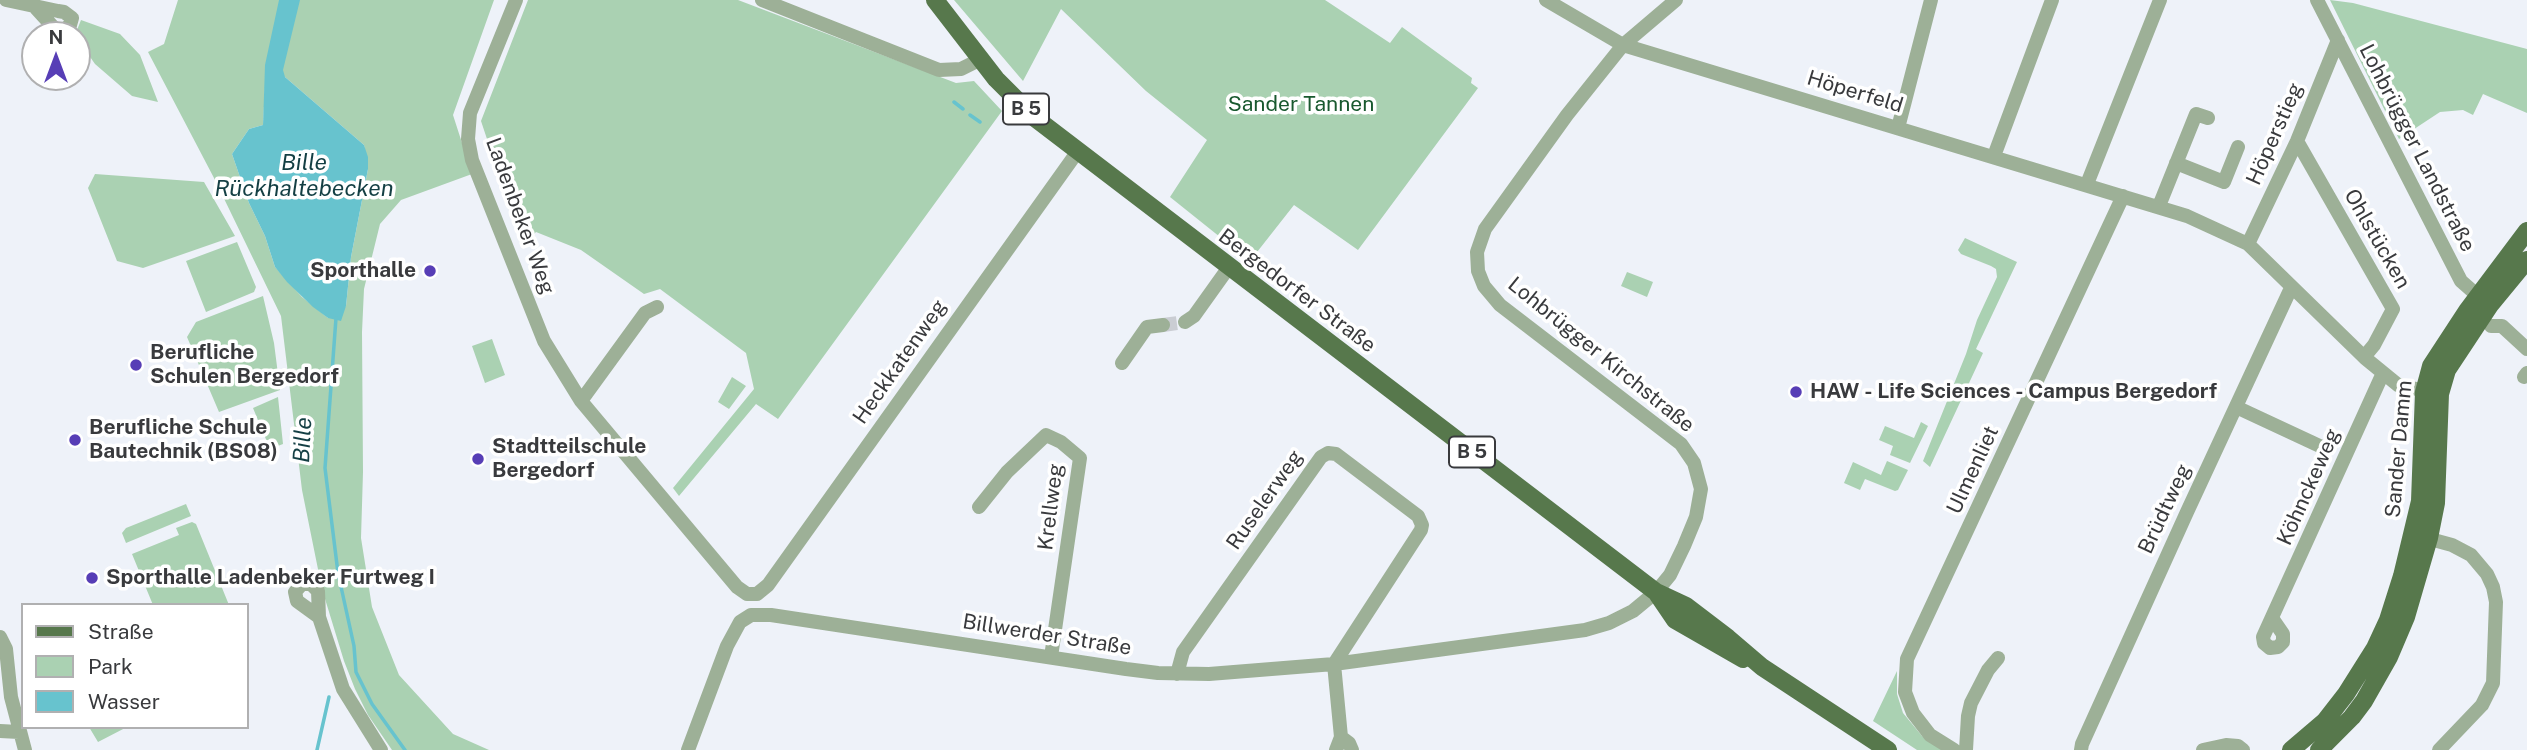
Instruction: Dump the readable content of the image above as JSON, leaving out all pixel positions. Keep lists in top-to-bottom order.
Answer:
{
  "streets": {
    "main road": ["B 5", "Bergedorfer Straße", "Sander Damm"],
    "street": [
      "Höperfeld",
      "Höperstieg",
      "Lohbrügger Landstraße",
      "Ladenbeker Weg",
      "Ohlstücken",
      "Lohbrügger Kirchstraße",
      "Heckkatenweg",
      "Ulmenliet",
      "Köhnckeweg",
      "Ruselerweg",
      "Krellweg",
      "Brüdtweg",
      "Billwerder Straße"
    ]
  },
  "crossings": [
    ["Höperfeld", "Höperstieg"],
    ["Höperfeld", "Ohlstücken"],
    ["Höperfeld", "Lohbrügger Kirchstraße"],
    ["Höperfeld", "Sander Damm"],
    ["Höperfeld", "Ulmenliet"],
    ["Höperfeld", "Köhnckeweg"],
    ["Höperfeld", "Brüdtweg"],
    ["Höperstieg", "Lohbrügger Landstraße"],
    ["Höperstieg", "Ohlstücken"],
    ["Lohbrügger Landstraße", "Sander Damm"],
    ["Ladenbeker Weg", "Heckkatenweg"],
    ["Bergedorfer Straße", "Lohbrügger Kirchstraße"],
    ["Bergedorfer Straße", "Heckkatenweg"],
    ["Bergedorfer Straße", "Billwerder Straße"],
    ["Lohbrügger Kirchstraße", "Billwerder Straße"],
    ["Ruselerweg", "Billwerder Straße"],
    ["Krellweg", "Billwerder Straße"]
  ],
  "water": ["Bille Rückhaltebecken", "Bille"],
  "parks": ["Sander Tannen"],
  "places": [
    "Sporthalle",
    "Berufliche Schulen Bergedorf",
    "HAW - Life Sciences - Campus Bergedorf",
    "Berufliche Schule Bautechnik (BS08)",
    "Stadtteilschule Bergedorf",
    "Sporthalle Ladenbeker Furtweg I"
  ],
  "legend": ["Straße", "Park", "Wasser"],
  "north": "top"
}
